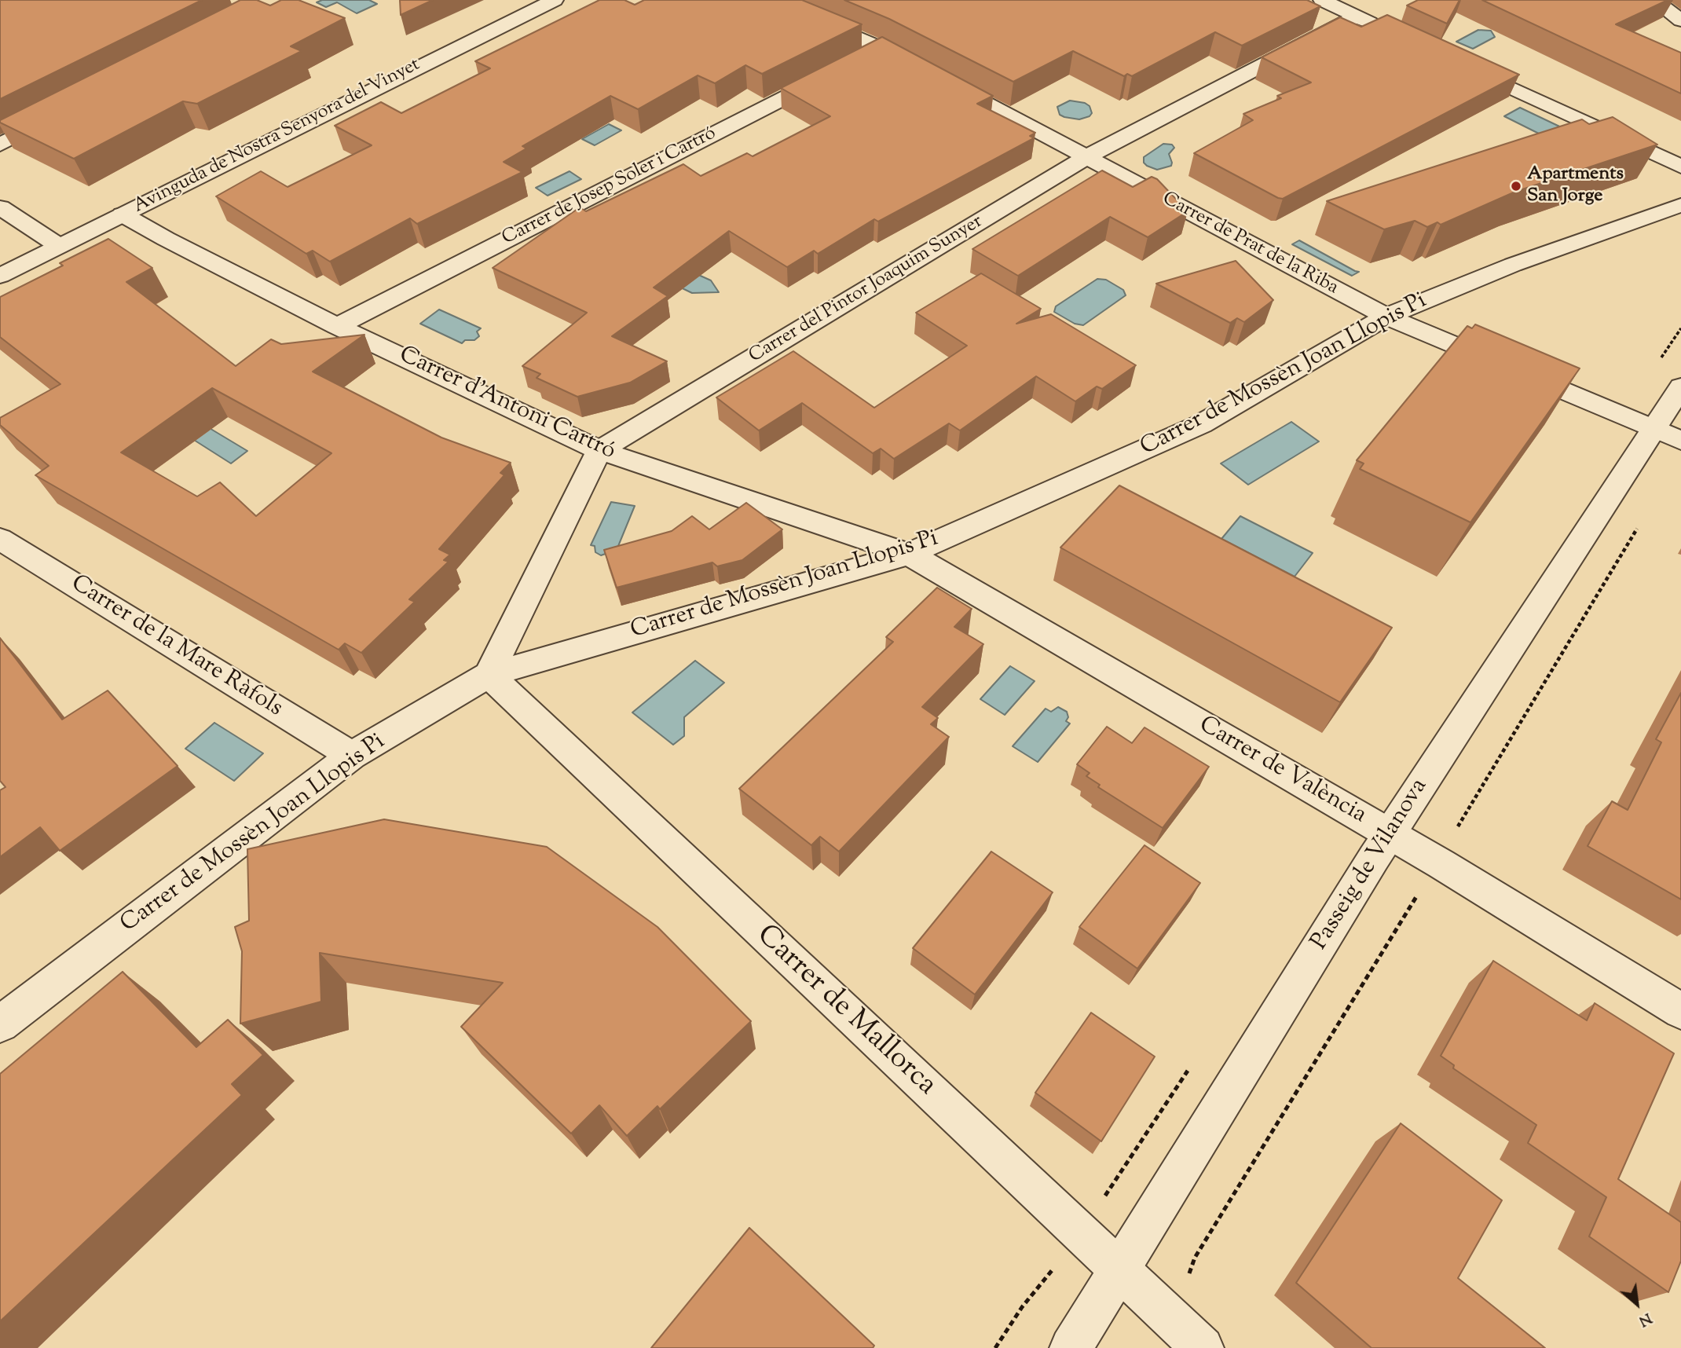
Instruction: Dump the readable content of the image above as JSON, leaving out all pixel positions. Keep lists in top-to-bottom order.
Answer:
{
  "streets": {
    "street": [
      "Avinguda de Nostra Senyora del Vinyet",
      "Carrer de Josep Soler i Cartró",
      "Carrer de Prat de la Riba",
      "Carrer del Pintor Joaquim Sunyer",
      "Carrer de Mossèn Joan Llopis Pi",
      "Carrer d'Antoni Cartró",
      "Carrer de la Mare Ràfols",
      "Carrer de València",
      "Passeig de Vilanova",
      "Carrer de Mallorca"
    ]
  },
  "crossings": [
    ["Avinguda de Nostra Senyora del Vinyet", "Carrer d'Antoni Cartró"],
    ["Carrer de Josep Soler i Cartró", "Carrer d'Antoni Cartró"],
    ["Carrer de Prat de la Riba", "Carrer del Pintor Joaquim Sunyer"],
    ["Carrer de Prat de la Riba", "Carrer de Mossèn Joan Llopis Pi"],
    ["Carrer de Prat de la Riba", "Passeig de Vilanova"],
    ["Carrer del Pintor Joaquim Sunyer", "Carrer d'Antoni Cartró"],
    ["Carrer de Mossèn Joan Llopis Pi", "Carrer d'Antoni Cartró"],
    ["Carrer de Mossèn Joan Llopis Pi", "Carrer de la Mare Ràfols"],
    ["Carrer de Mossèn Joan Llopis Pi", "Carrer de València"],
    ["Carrer de Mossèn Joan Llopis Pi", "Carrer de Mallorca"],
    ["Carrer d'Antoni Cartró", "Carrer de València"],
    ["Carrer de València", "Passeig de Vilanova"],
    ["Passeig de Vilanova", "Carrer de Mallorca"]
  ],
  "places": ["Apartments San Jorge"],
  "north": "bottom right"
}
